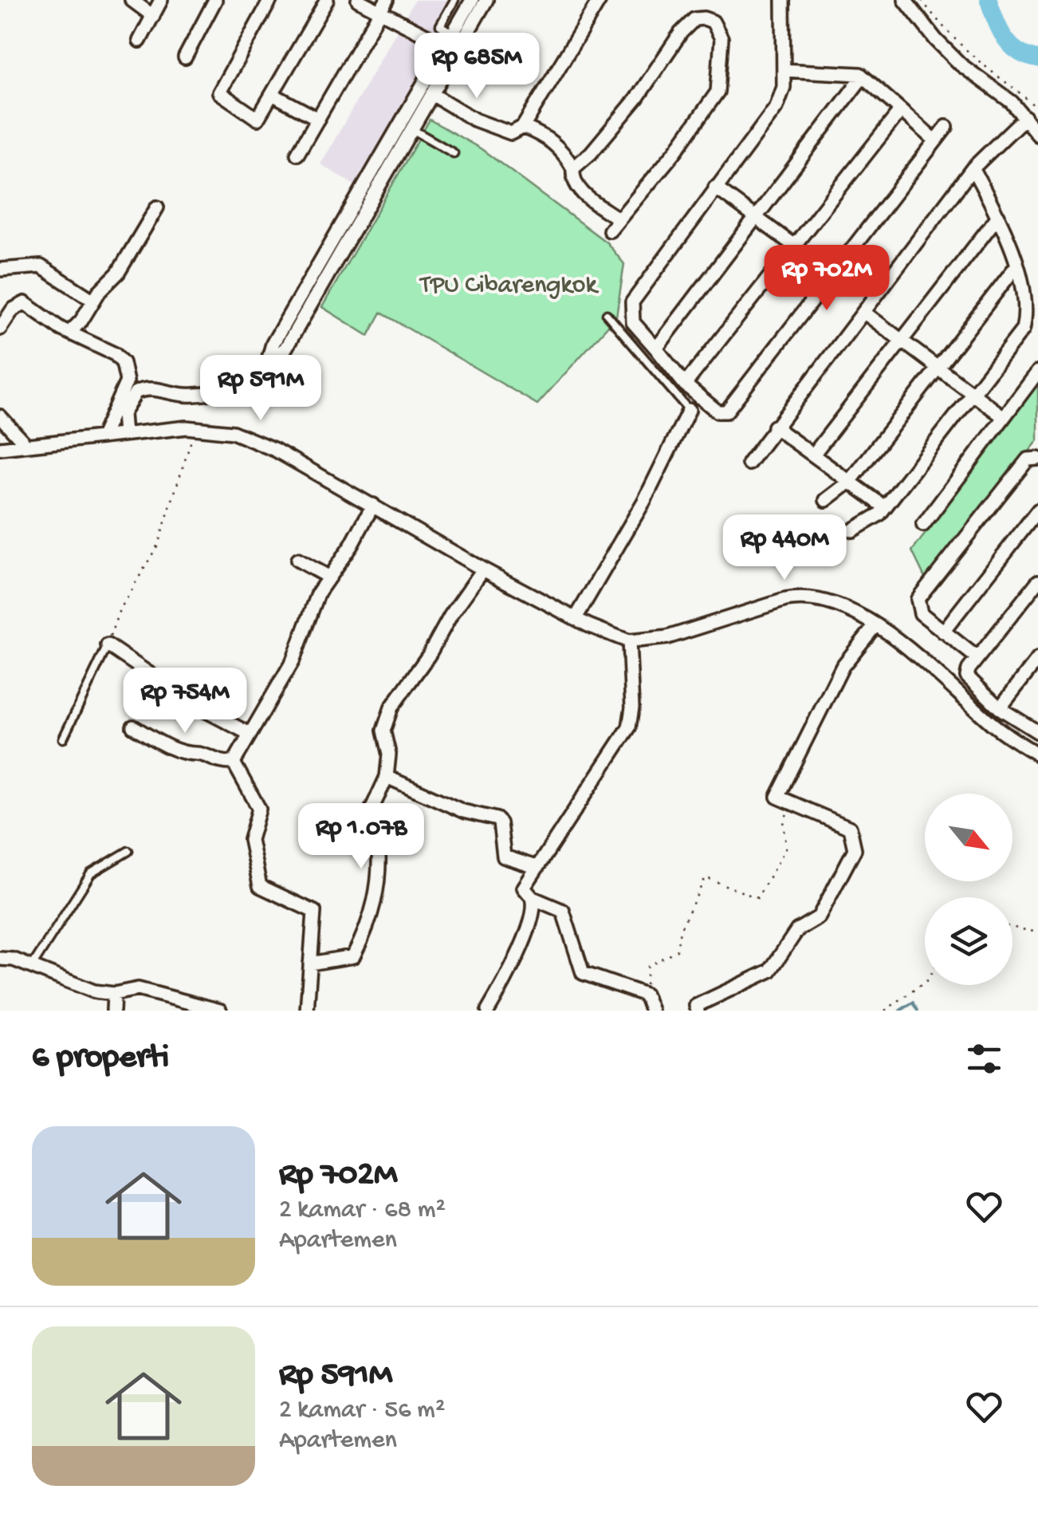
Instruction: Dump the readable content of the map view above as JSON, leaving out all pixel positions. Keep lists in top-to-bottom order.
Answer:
{
  "parks": ["TPU Cibarengkok"],
  "north": "bottom right",
  "page": {
    "price": [
      "Rp 685M",
      "Rp 702M",
      "Rp 591M",
      "Rp 440M",
      "Rp 754M",
      "Rp 1.07B"
    ],
    "heading": "6 properti",
    "list": [
      {
        "name": "Rp 702M",
        "note": "2 kamar · 68 m² · Apartemen"
      },
      {
        "name": "Rp 591M",
        "note": "2 kamar · 56 m² · Apartemen"
      }
    ]
  }
}
